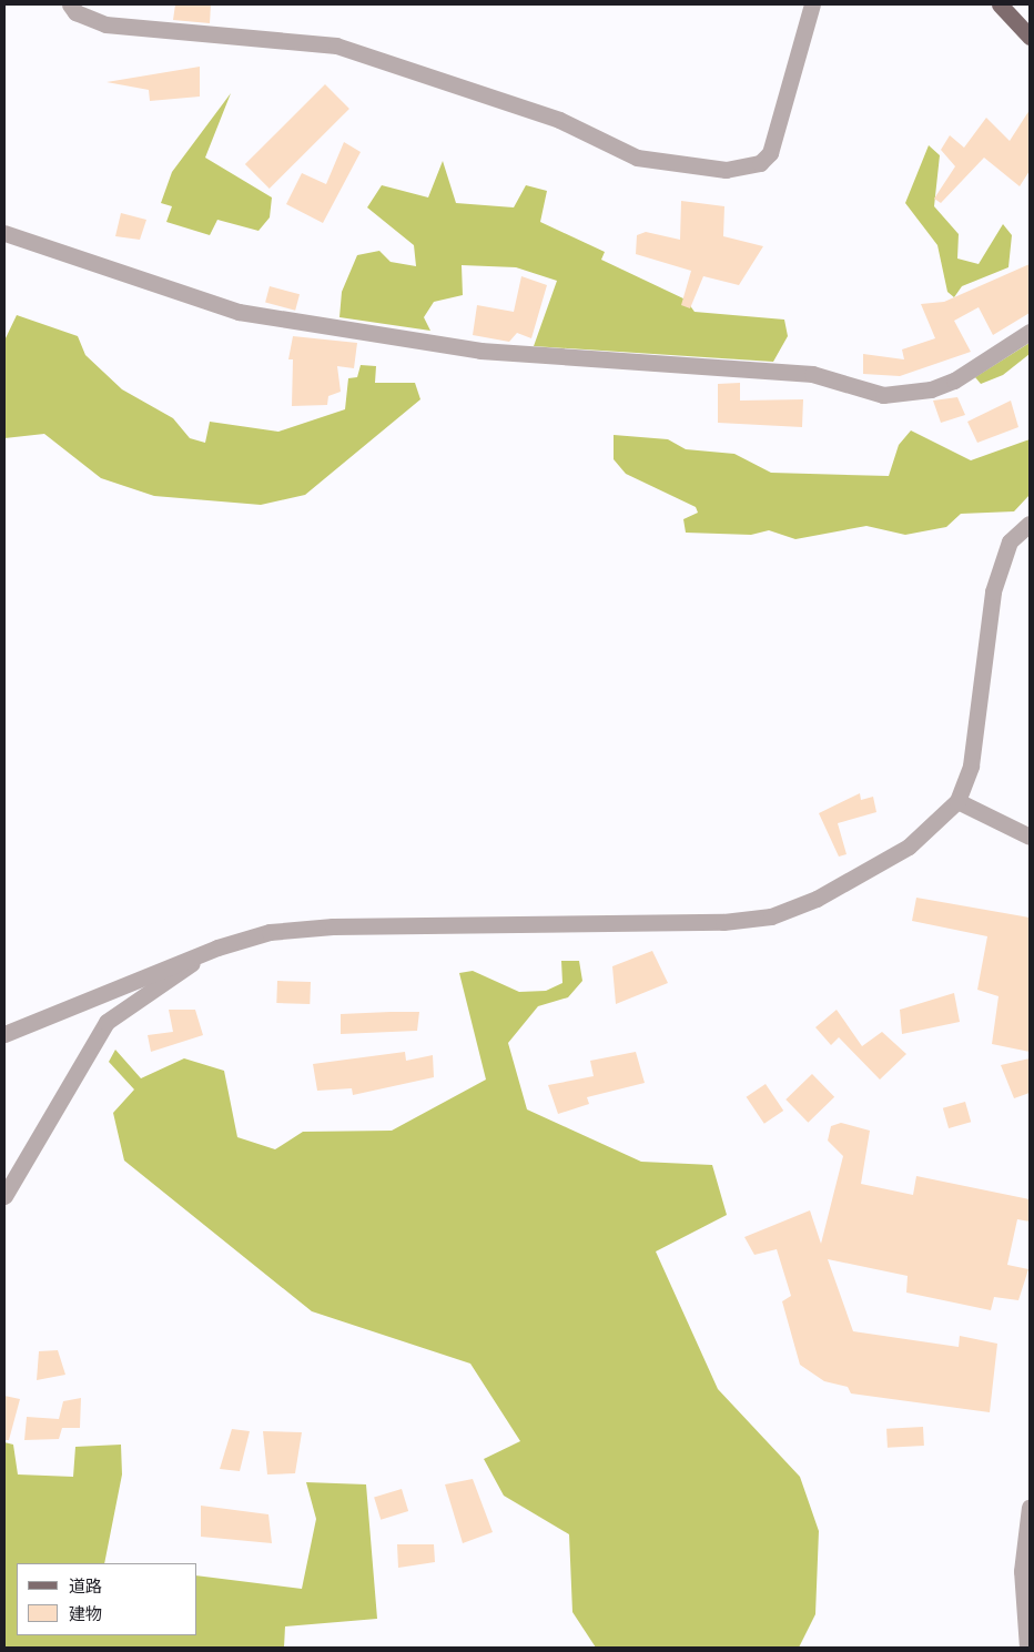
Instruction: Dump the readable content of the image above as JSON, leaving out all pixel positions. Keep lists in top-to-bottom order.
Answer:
{
  "legend": ["道路", "建物"]
}
